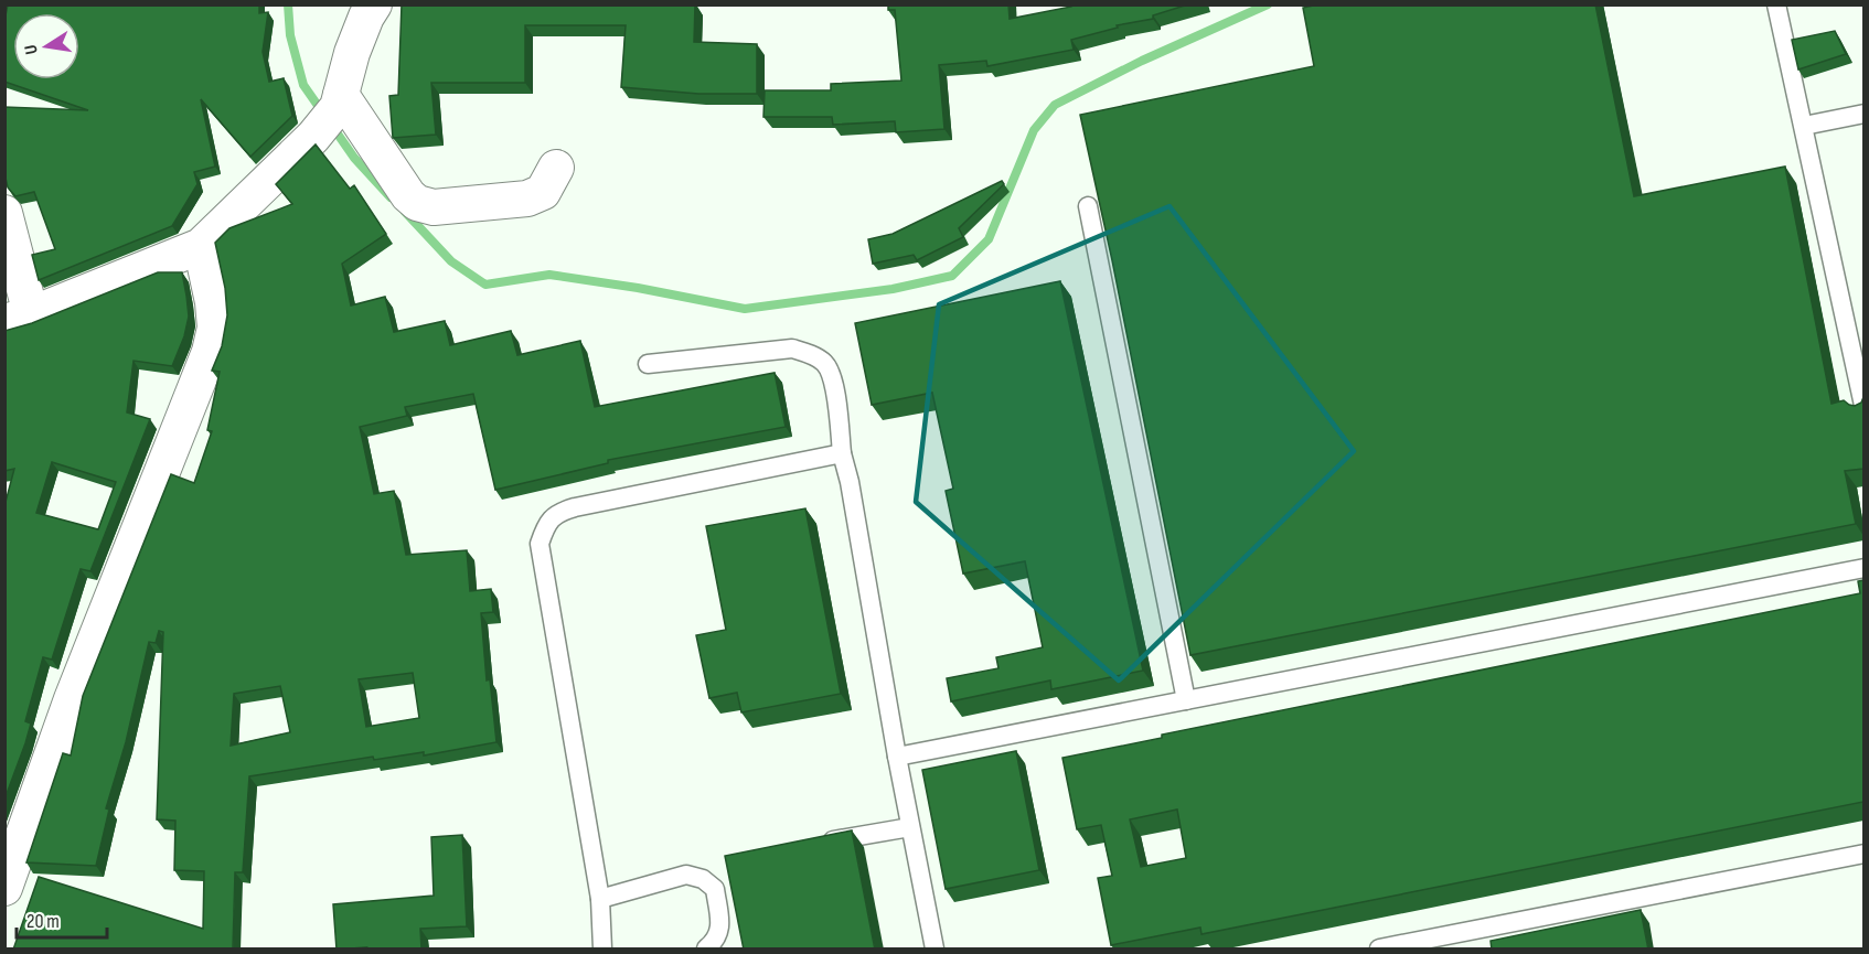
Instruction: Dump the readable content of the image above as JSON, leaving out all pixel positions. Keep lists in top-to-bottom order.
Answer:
{
  "scale_bar": "20 m",
  "north": "left"
}
